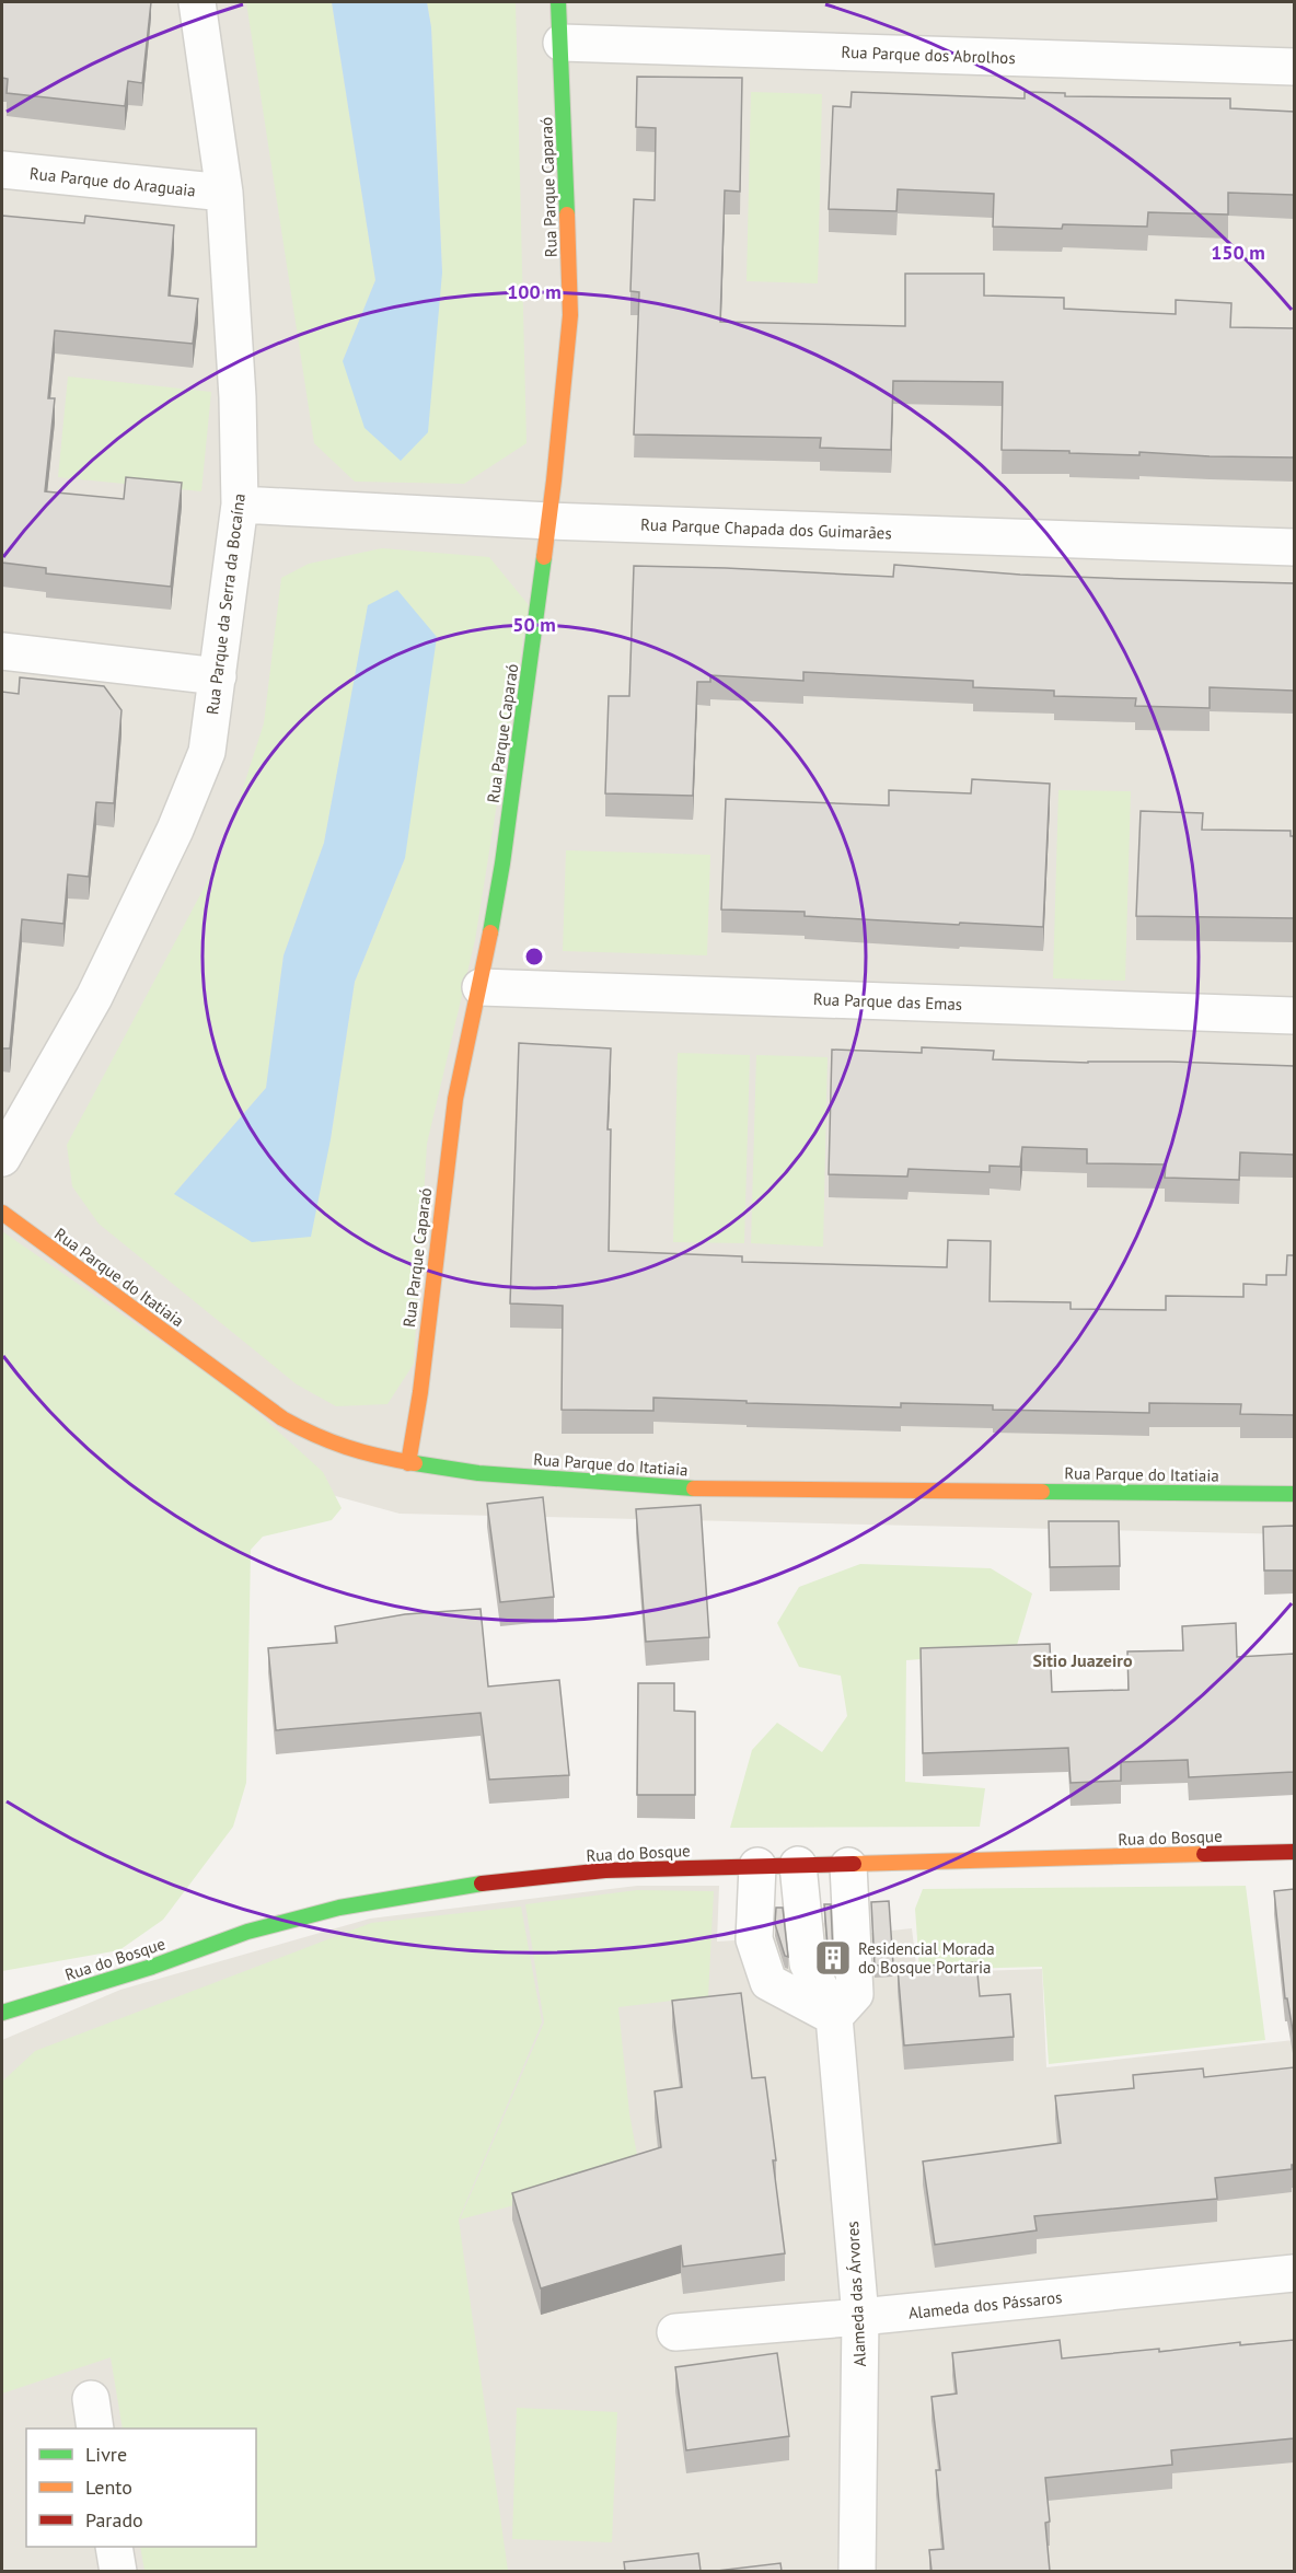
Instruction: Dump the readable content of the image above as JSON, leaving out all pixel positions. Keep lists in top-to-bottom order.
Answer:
{
  "streets": {
    "street": [
      "Rua Parque dos Abrolhos",
      "Rua Parque do Araguaia",
      "Rua Parque Caparaó",
      "Rua Parque Chapada dos Guimarães",
      "Rua Parque da Serra da Bocaína",
      "Rua Parque das Emas",
      "Rua Parque do Itatiaia",
      "Rua do Bosque",
      "Alameda das Árvores",
      "Alameda dos Pássaros"
    ]
  },
  "crossings": [
    ["Rua Parque dos Abrolhos", "Rua Parque Caparaó"],
    ["Rua Parque do Araguaia", "Rua Parque da Serra da Bocaína"],
    ["Rua Parque Caparaó", "Rua Parque Chapada dos Guimarães"],
    ["Rua Parque Caparaó", "Rua Parque das Emas"],
    ["Rua Parque Caparaó", "Rua Parque do Itatiaia"],
    ["Rua Parque Chapada dos Guimarães", "Rua Parque da Serra da Bocaína"],
    ["Rua do Bosque", "Alameda das Árvores"],
    ["Alameda das Árvores", "Alameda dos Pássaros"]
  ],
  "districts": ["Sitio Juazeiro"],
  "places": {
    "building": ["Residencial Morada do Bosque Portaria"]
  },
  "legend": ["Livre", "Lento", "Parado"],
  "rings": ["150 m", "100 m", "50 m"]
}
